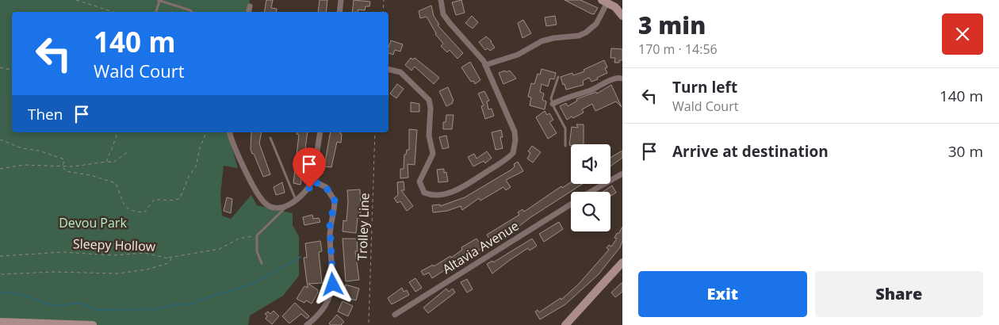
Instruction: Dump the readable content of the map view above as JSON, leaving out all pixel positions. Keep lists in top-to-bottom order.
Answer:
{
  "streets": {
    "street": ["Altavia Avenue"],
    "path": ["Trolley Line", "Sleepy Hollow"]
  },
  "parks": ["Devou Park"],
  "page": {
    "heading": ["3 min", "170 m · 14:56"],
    "turn": ["140 m", "Wald Court"],
    "list": [
      {
        "name": "Turn left",
        "note": "Wald Court",
        "value": "140 m"
      },
      {
        "name": "Arrive at destination",
        "value": "30 m"
      }
    ],
    "then": "Then",
    "buttons": ["Exit", "Share"]
  }
}
